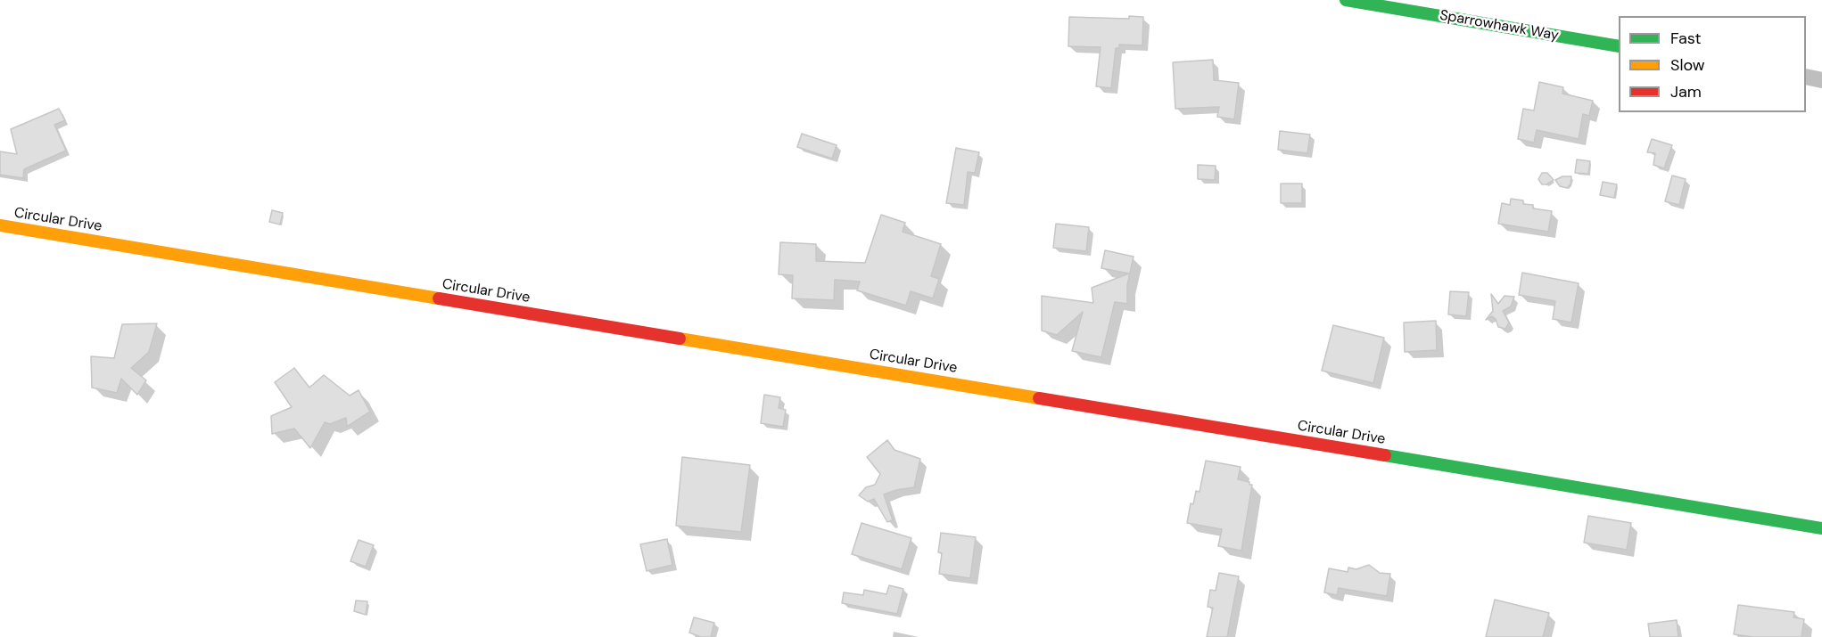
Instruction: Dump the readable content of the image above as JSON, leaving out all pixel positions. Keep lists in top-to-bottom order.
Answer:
{
  "streets": {
    "street": ["Sparrowhawk Way", "Circular Drive"]
  },
  "legend": ["Fast", "Slow", "Jam"]
}
